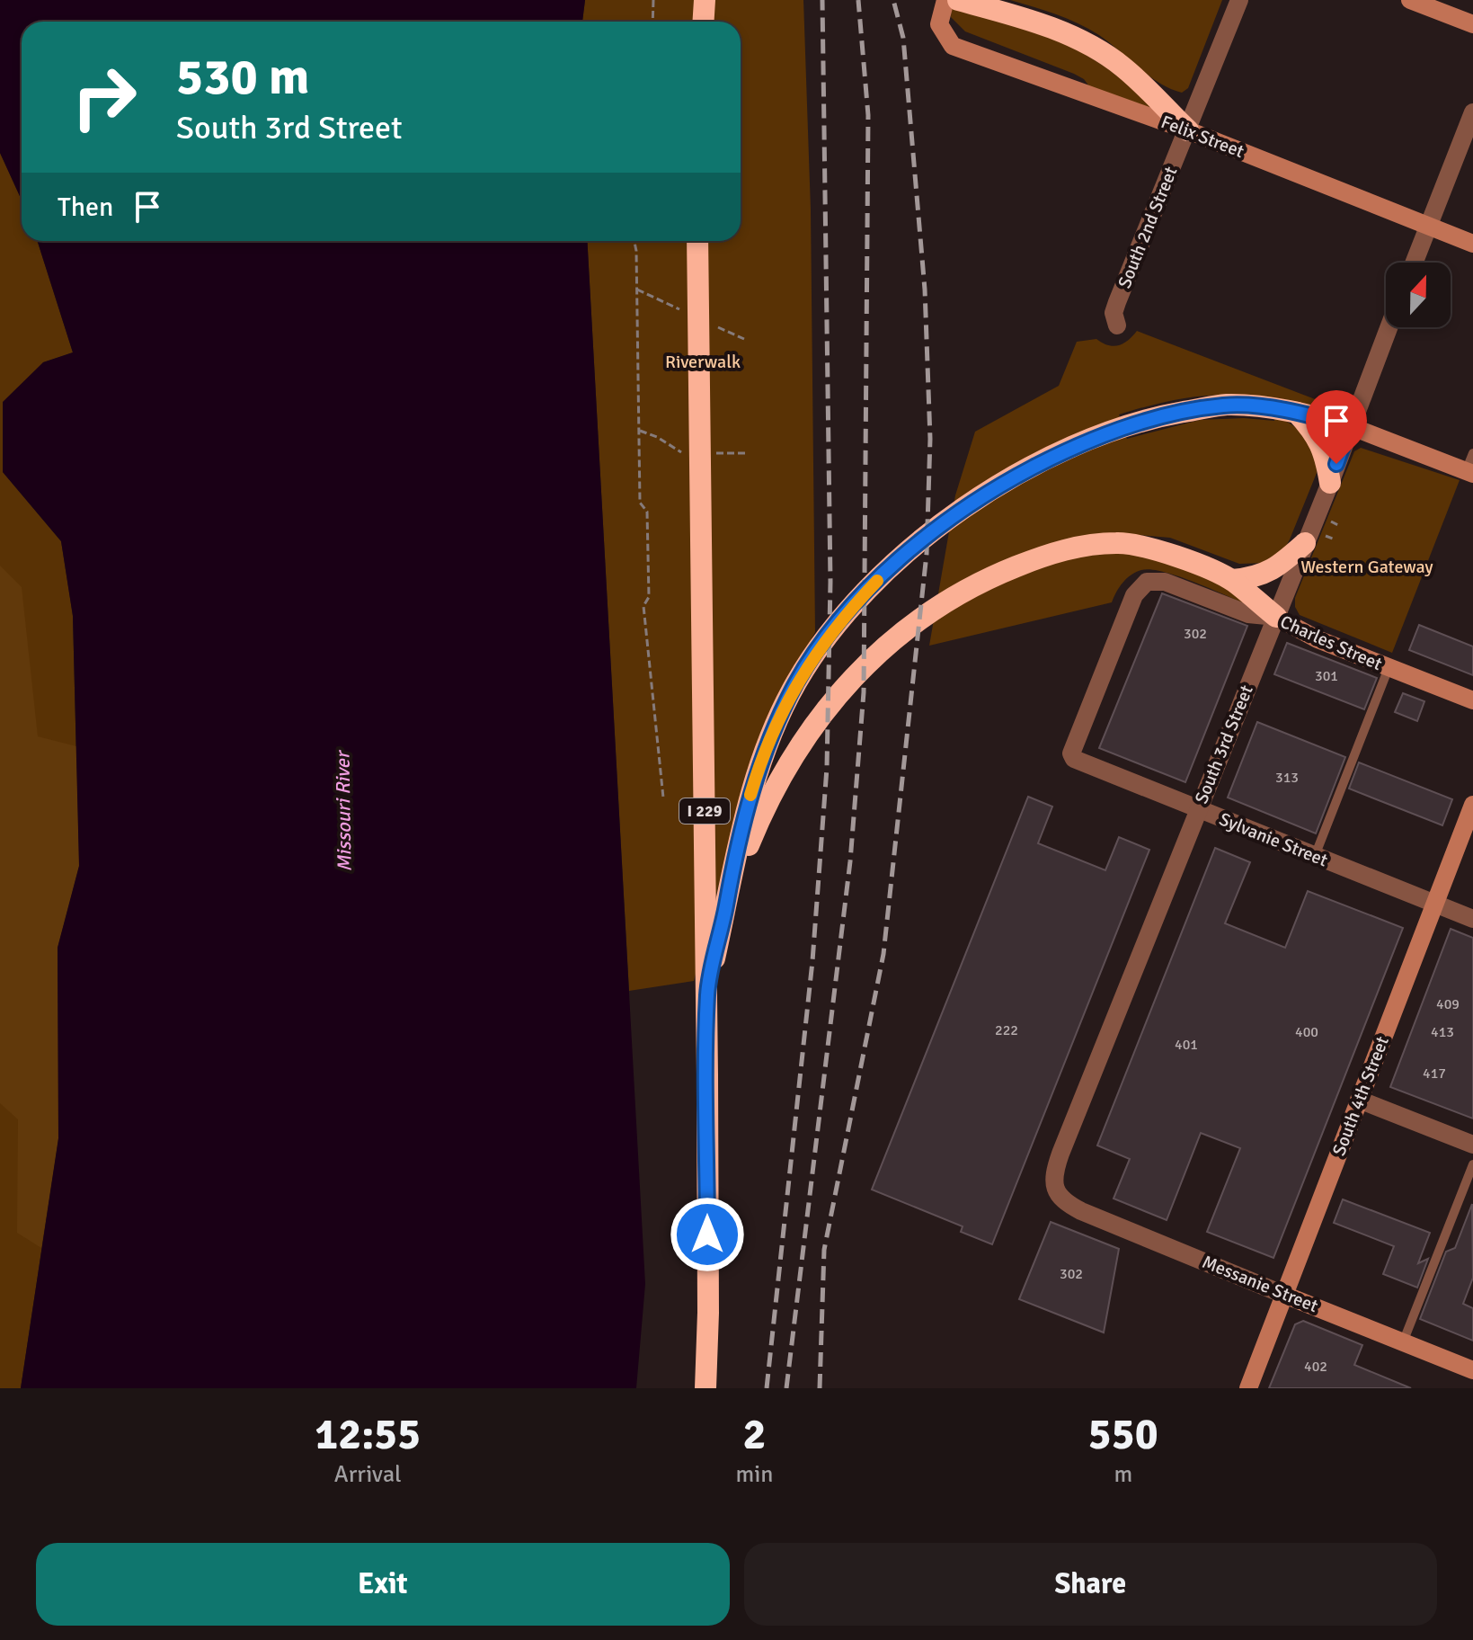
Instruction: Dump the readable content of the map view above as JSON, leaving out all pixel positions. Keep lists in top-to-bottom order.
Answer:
{
  "streets": {
    "highway": ["I 229"],
    "main road": [
      "Felix Street",
      "Charles Street",
      "South 4th Street",
      "Messanie Street"
    ],
    "street": ["South 2nd Street", "South 3rd Street", "Sylvanie Street"]
  },
  "crossings": [
    ["Felix Street", "South 2nd Street"],
    ["Charles Street", "South 3rd Street"],
    ["Charles Street", "Sylvanie Street"],
    ["South 3rd Street", "Sylvanie Street"],
    ["South 3rd Street", "Messanie Street"],
    ["Sylvanie Street", "South 4th Street"],
    ["South 4th Street", "Messanie Street"]
  ],
  "water": ["Missouri River"],
  "parks": ["Riverwalk", "Western Gateway"],
  "house_numbers": [
    "302",
    "301",
    "313",
    "409",
    "222",
    "400",
    "413",
    "401",
    "417",
    "302",
    "402"
  ],
  "north": "top",
  "page": {
    "turn": ["530 m", "South 3rd Street"],
    "then": "Then",
    "eta": [
      "12:55",
      "Arrival",
      "2",
      "min",
      "550",
      "m"
    ],
    "buttons": ["Exit", "Share"]
  }
}
